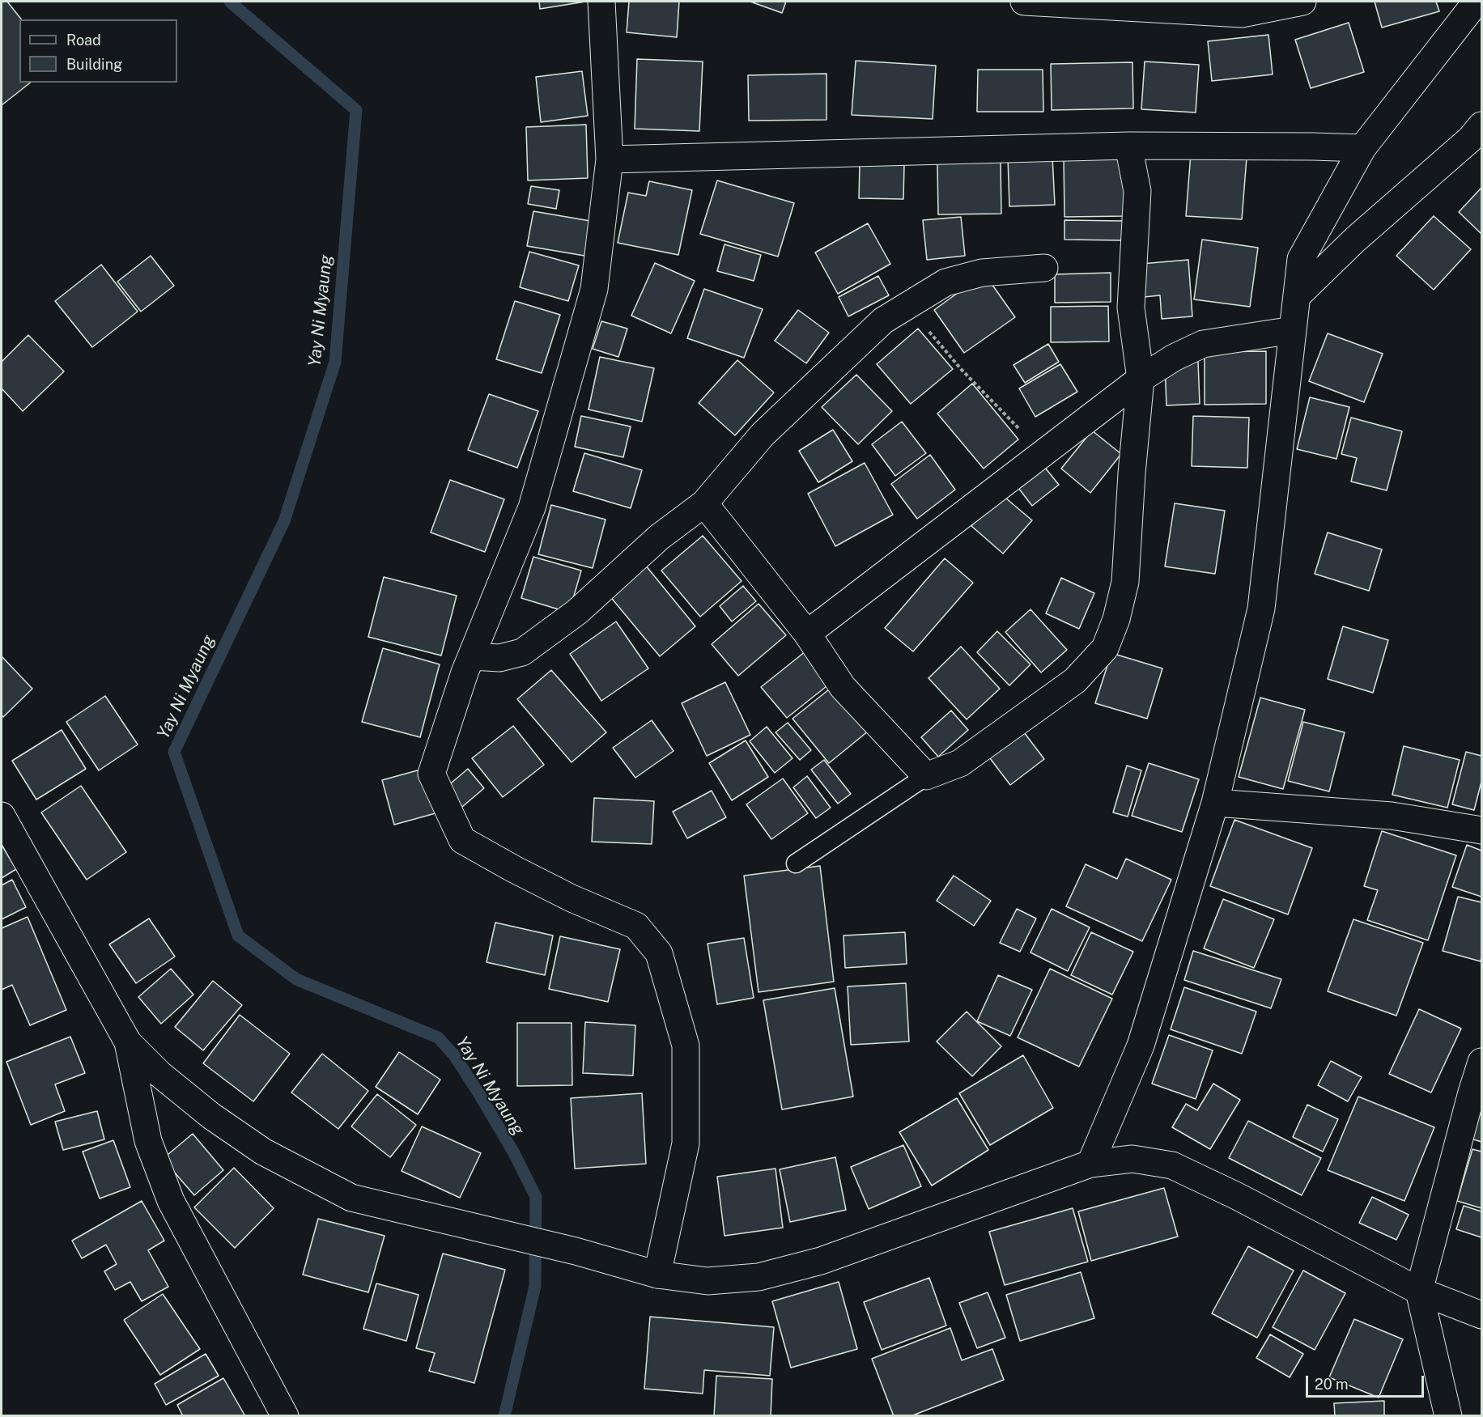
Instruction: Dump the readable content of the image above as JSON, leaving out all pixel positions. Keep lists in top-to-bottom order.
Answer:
{
  "water": ["Yay Ni Myaung"],
  "legend": ["Road", "Building"],
  "scale_bar": "20 m"
}
